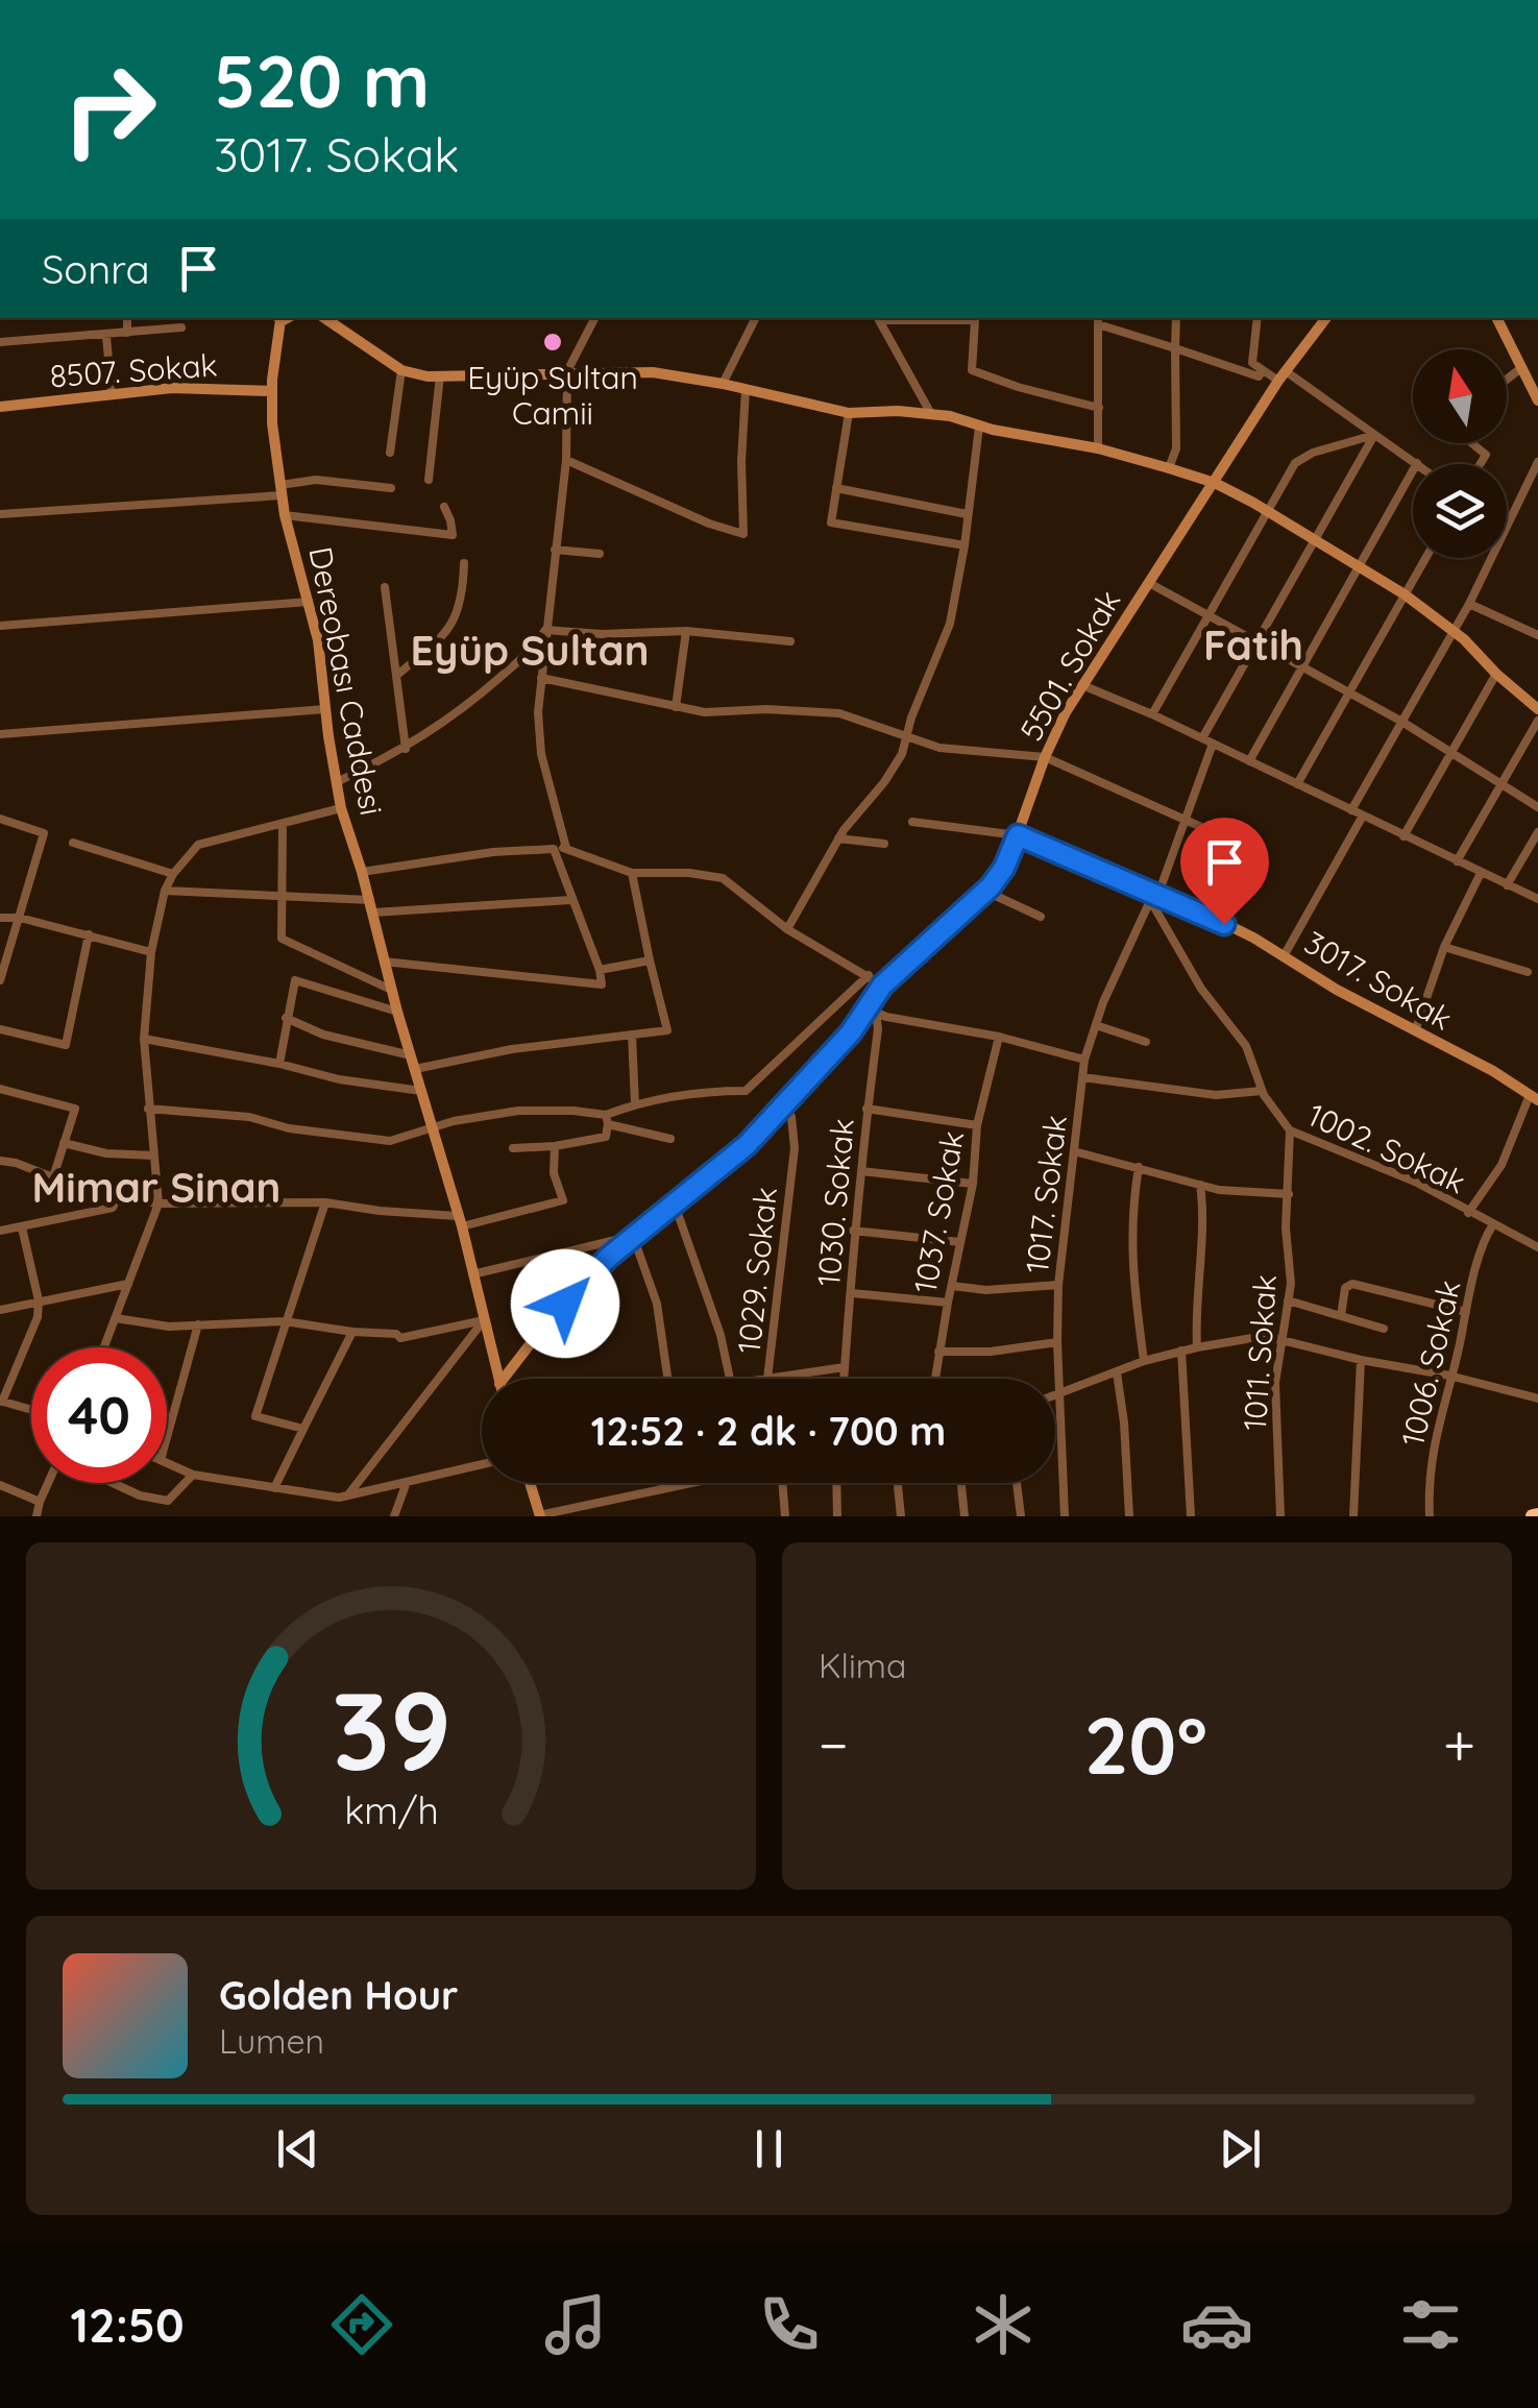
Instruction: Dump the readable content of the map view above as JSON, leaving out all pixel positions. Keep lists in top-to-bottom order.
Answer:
{
  "streets": {
    "street": [
      "8507. Sokak",
      "5501. Sokak",
      "Dereobası Caddesi",
      "3017. Sokak",
      "1002. Sokak",
      "1017. Sokak",
      "1030. Sokak",
      "1037. Sokak",
      "1029. Sokak",
      "1011. Sokak",
      "1006. Sokak"
    ]
  },
  "crossings": [
    ["8507. Sokak", "Dereobası Caddesi"],
    ["5501. Sokak", "3017. Sokak"],
    ["5501. Sokak", "1030. Sokak"],
    ["5501. Sokak", "1029. Sokak"],
    ["3017. Sokak", "1002. Sokak"],
    ["3017. Sokak", "1017. Sokak"],
    ["1002. Sokak", "1017. Sokak"],
    ["1002. Sokak", "1011. Sokak"],
    ["1002. Sokak", "1006. Sokak"]
  ],
  "districts": ["Fatih", "Eyüp Sultan", "Mimar Sinan"],
  "places": ["Eyüp Sultan Camii"],
  "north": "top",
  "page": {
    "turn": ["520 m", "3017. Sokak"],
    "then": "Sonra",
    "limit": "40",
    "trip": "12:52 · 2 dk · 700 m",
    "tile": "Klima",
    "heat": ["−", "20°", "+"],
    "song": ["Golden Hour", "Lumen"],
    "tabs": "12:50",
    "gauge": ["39", "km/h"]
  }
}
